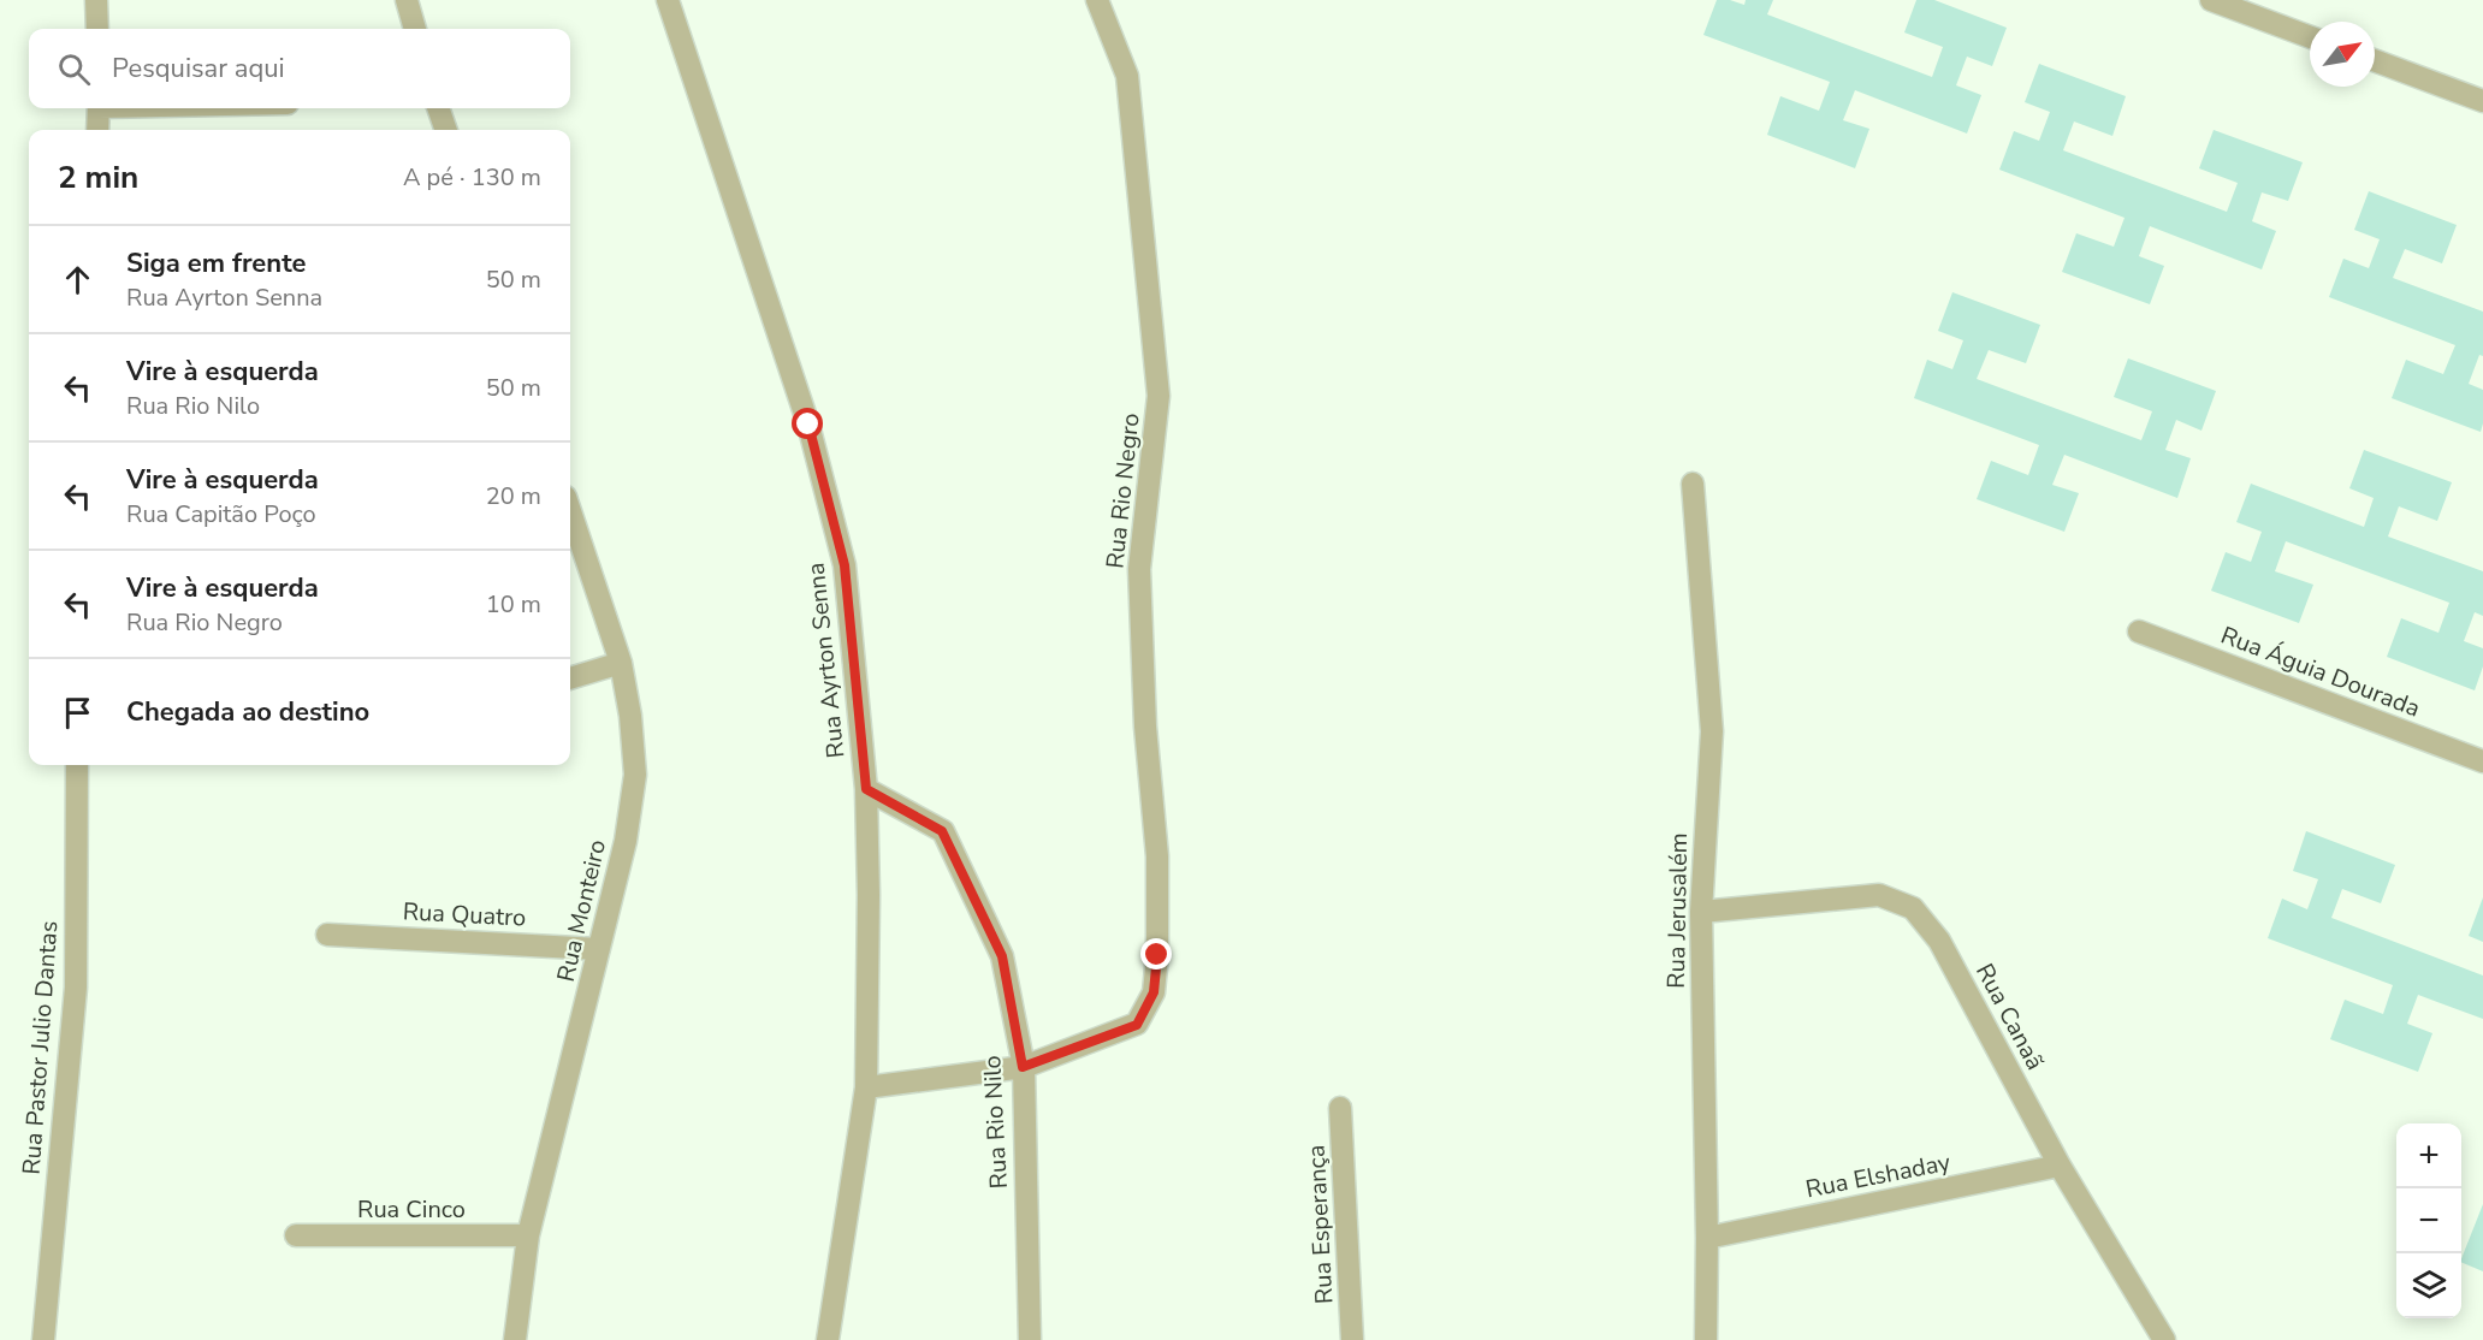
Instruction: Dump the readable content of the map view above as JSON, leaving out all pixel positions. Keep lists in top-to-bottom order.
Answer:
{
  "streets": {
    "street": [
      "Rua Rio Negro",
      "Rua Ayrton Senna",
      "Rua Águia Dourada",
      "Rua Monteiro",
      "Rua Jerusalém",
      "Rua Quatro",
      "Rua Canaã",
      "Rua Pastor Julio Dantas",
      "Rua Rio Nilo",
      "Rua Elshaday",
      "Rua Cinco",
      "Rua Esperança"
    ]
  },
  "crossings": [
    ["Rua Rio Negro", "Rua Rio Nilo"],
    ["Rua Ayrton Senna", "Rua Rio Nilo"],
    ["Rua Monteiro", "Rua Quatro"],
    ["Rua Monteiro", "Rua Cinco"],
    ["Rua Jerusalém", "Rua Canaã"],
    ["Rua Jerusalém", "Rua Elshaday"],
    ["Rua Canaã", "Rua Elshaday"]
  ],
  "north": "top right",
  "page": {
    "search": "Pesquisar aqui",
    "heading": ["2 min", "A pé · 130 m"],
    "list": [
      ["Siga em frente", "Rua Ayrton Senna", "50 m"],
      ["Vire à esquerda", "Rua Rio Nilo", "50 m"],
      ["Vire à esquerda", "Rua Capitão Poço", "20 m"],
      ["Vire à esquerda", "Rua Rio Negro", "10 m"],
      "Chegada ao destino"
    ],
    "map_buttons": ["+", "−"]
  }
}
